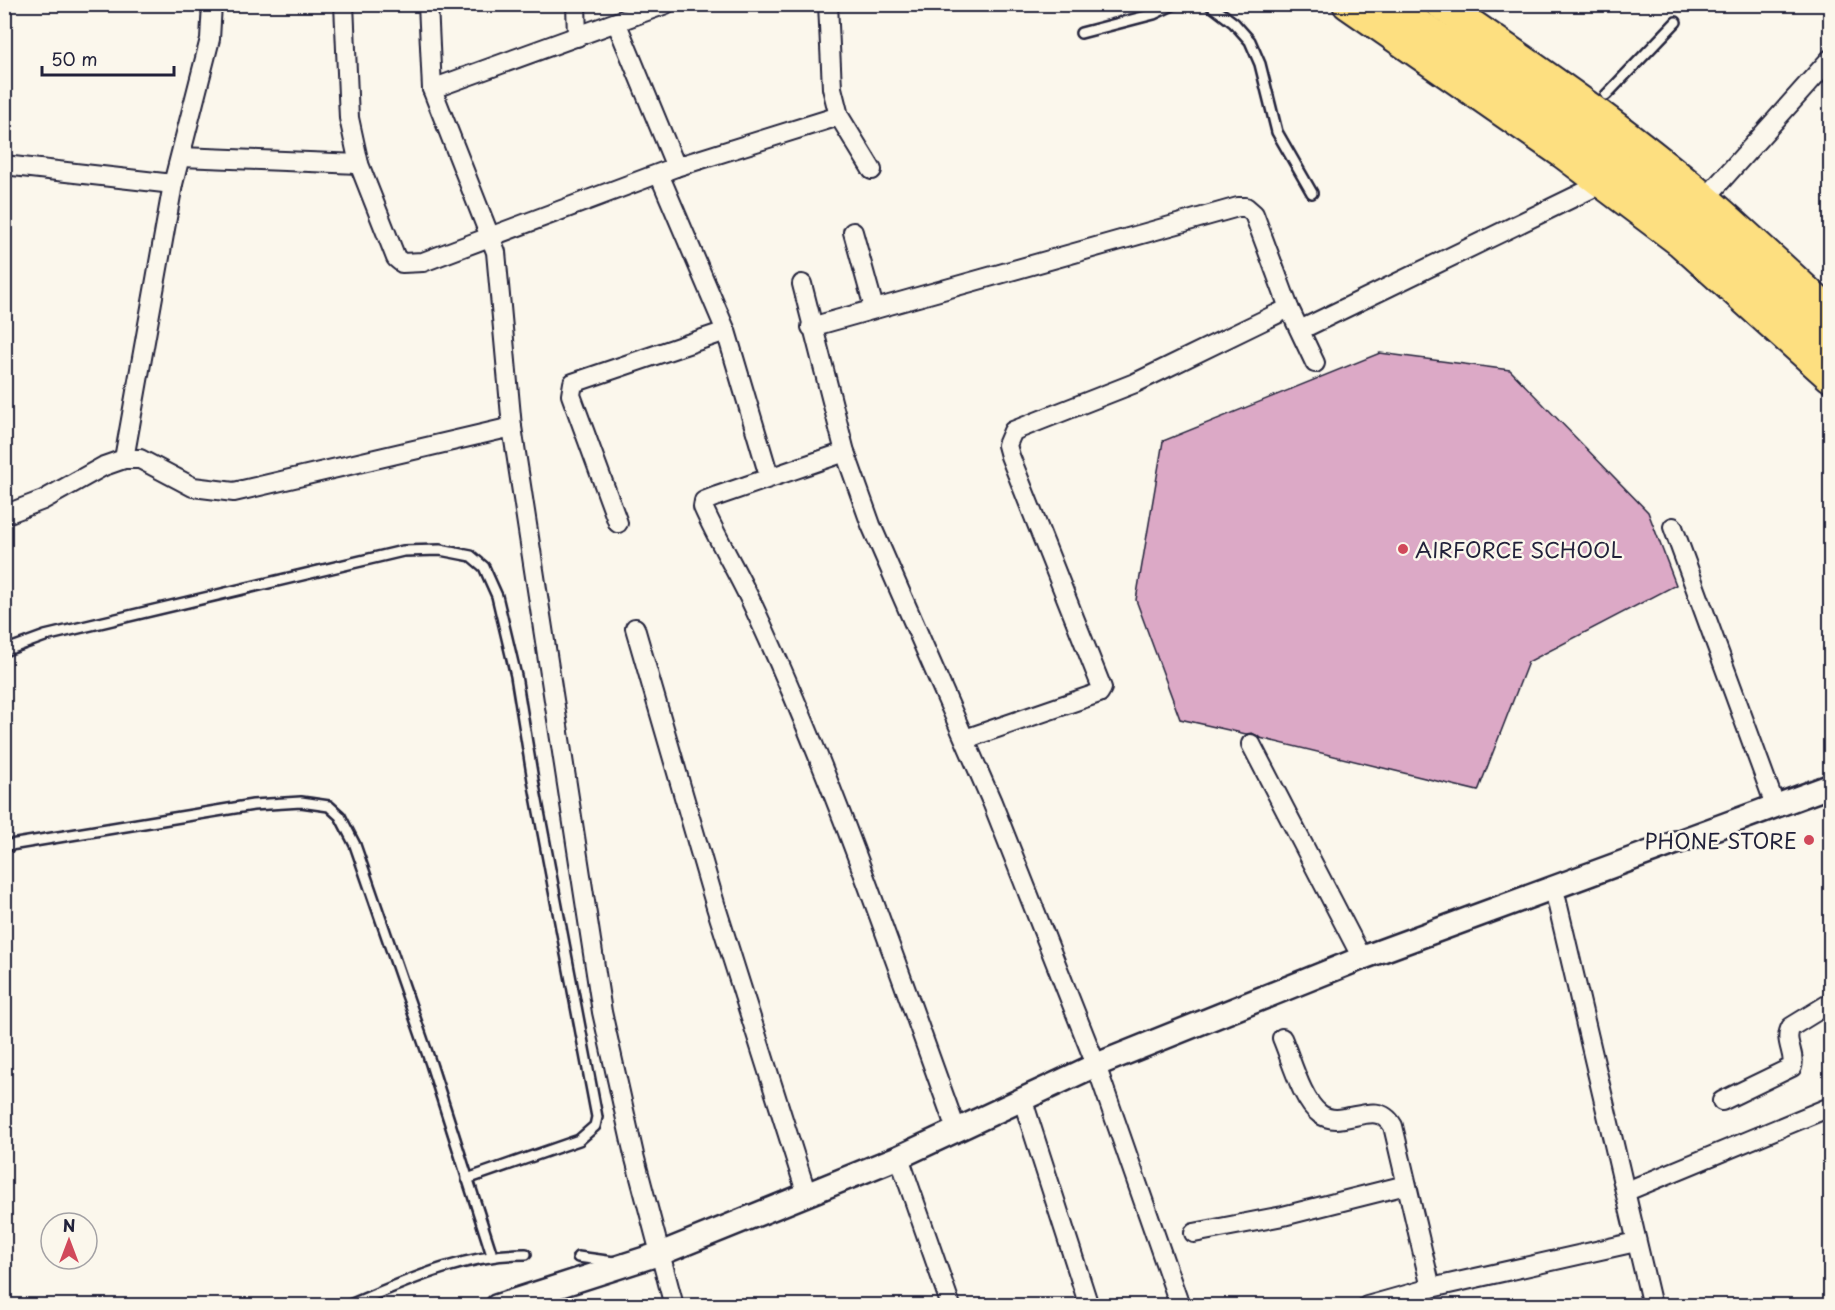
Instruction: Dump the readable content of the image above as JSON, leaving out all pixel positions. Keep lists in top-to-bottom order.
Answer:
{
  "places": ["AIRFORCE SCHOOL", "PHONE STORE"],
  "scale_bar": "50 m",
  "north": "top"
}
